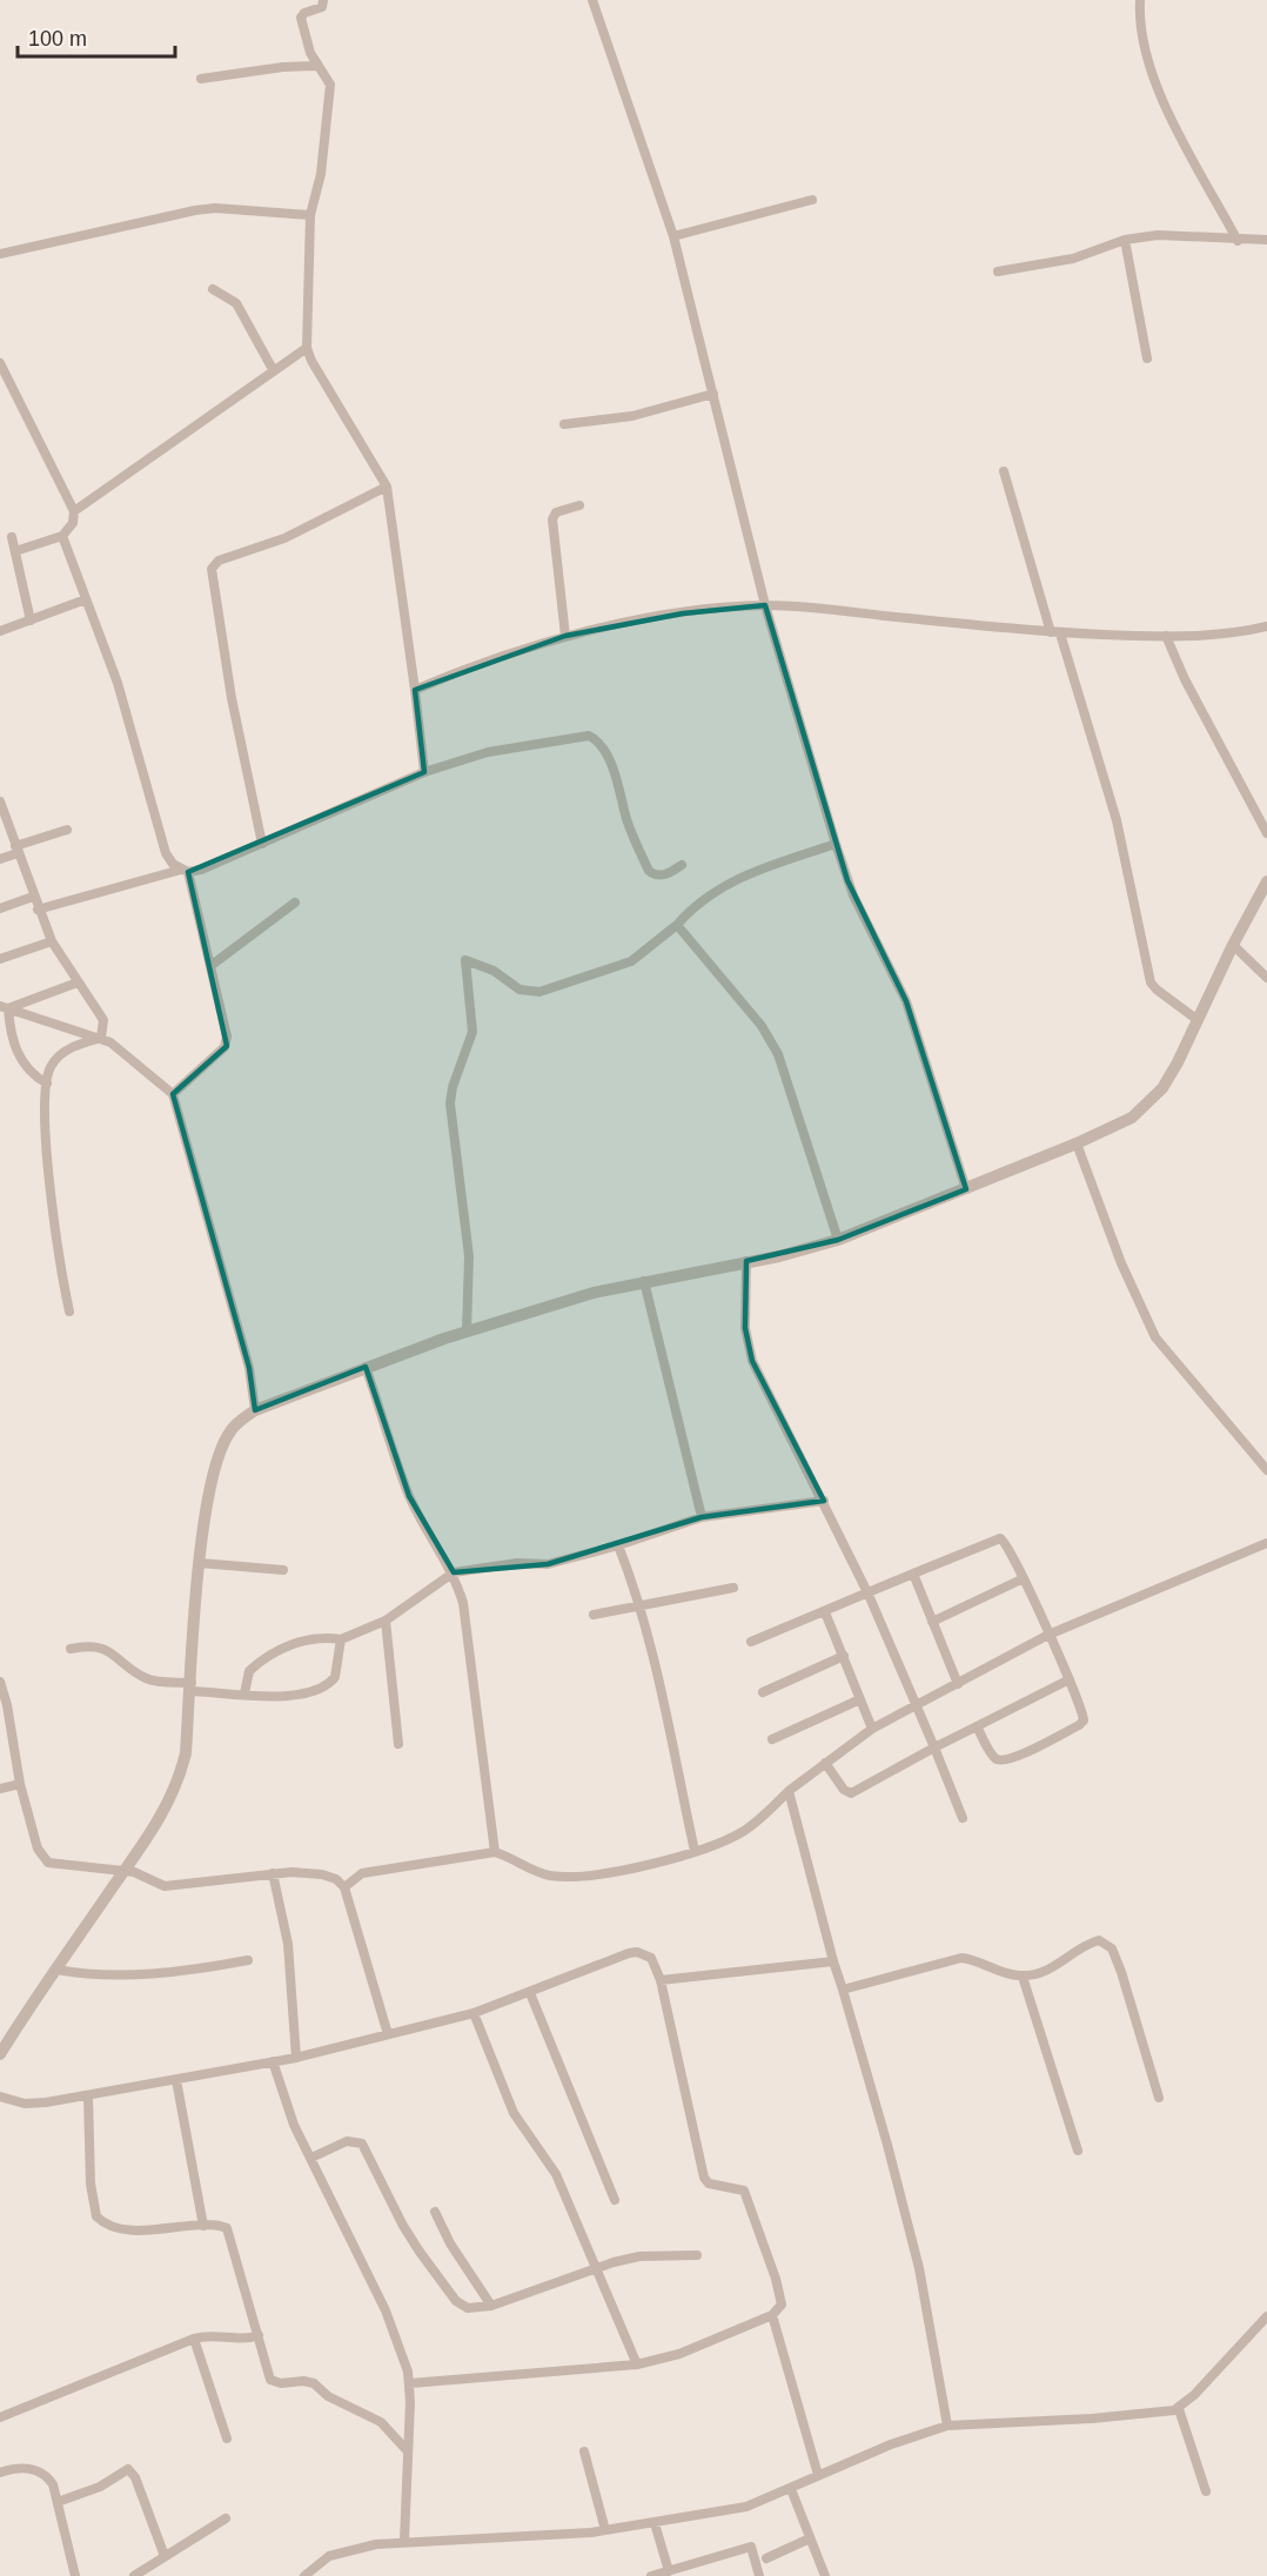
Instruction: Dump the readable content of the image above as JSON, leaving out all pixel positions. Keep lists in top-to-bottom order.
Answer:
{
  "scale_bar": "100 m"
}
